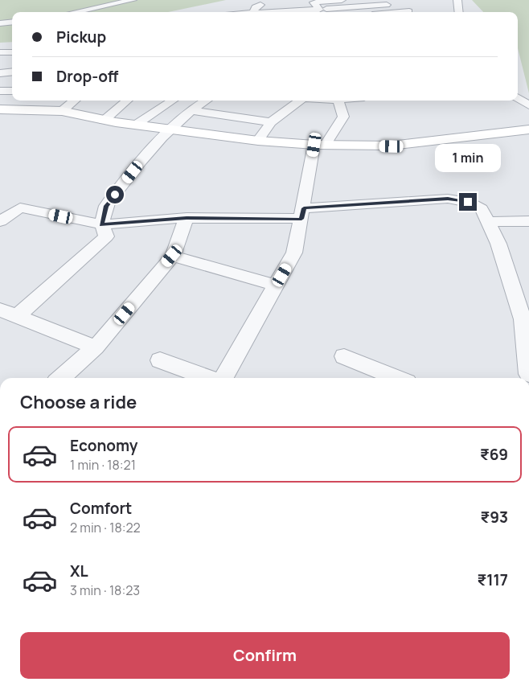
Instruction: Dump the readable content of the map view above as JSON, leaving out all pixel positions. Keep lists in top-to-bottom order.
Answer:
{
  "page": {
    "banner": ["Pickup", "Drop-off"],
    "bubble": "1 min",
    "heading": "Choose a ride",
    "list": [
      {
        "name": "Economy",
        "note": "1 min · 18:21",
        "value": "₹69"
      },
      {
        "name": "Comfort",
        "note": "2 min · 18:22",
        "value": "₹93"
      },
      {
        "name": "XL",
        "note": "3 min · 18:23",
        "value": "₹117"
      }
    ],
    "buttons": "Confirm"
  }
}
